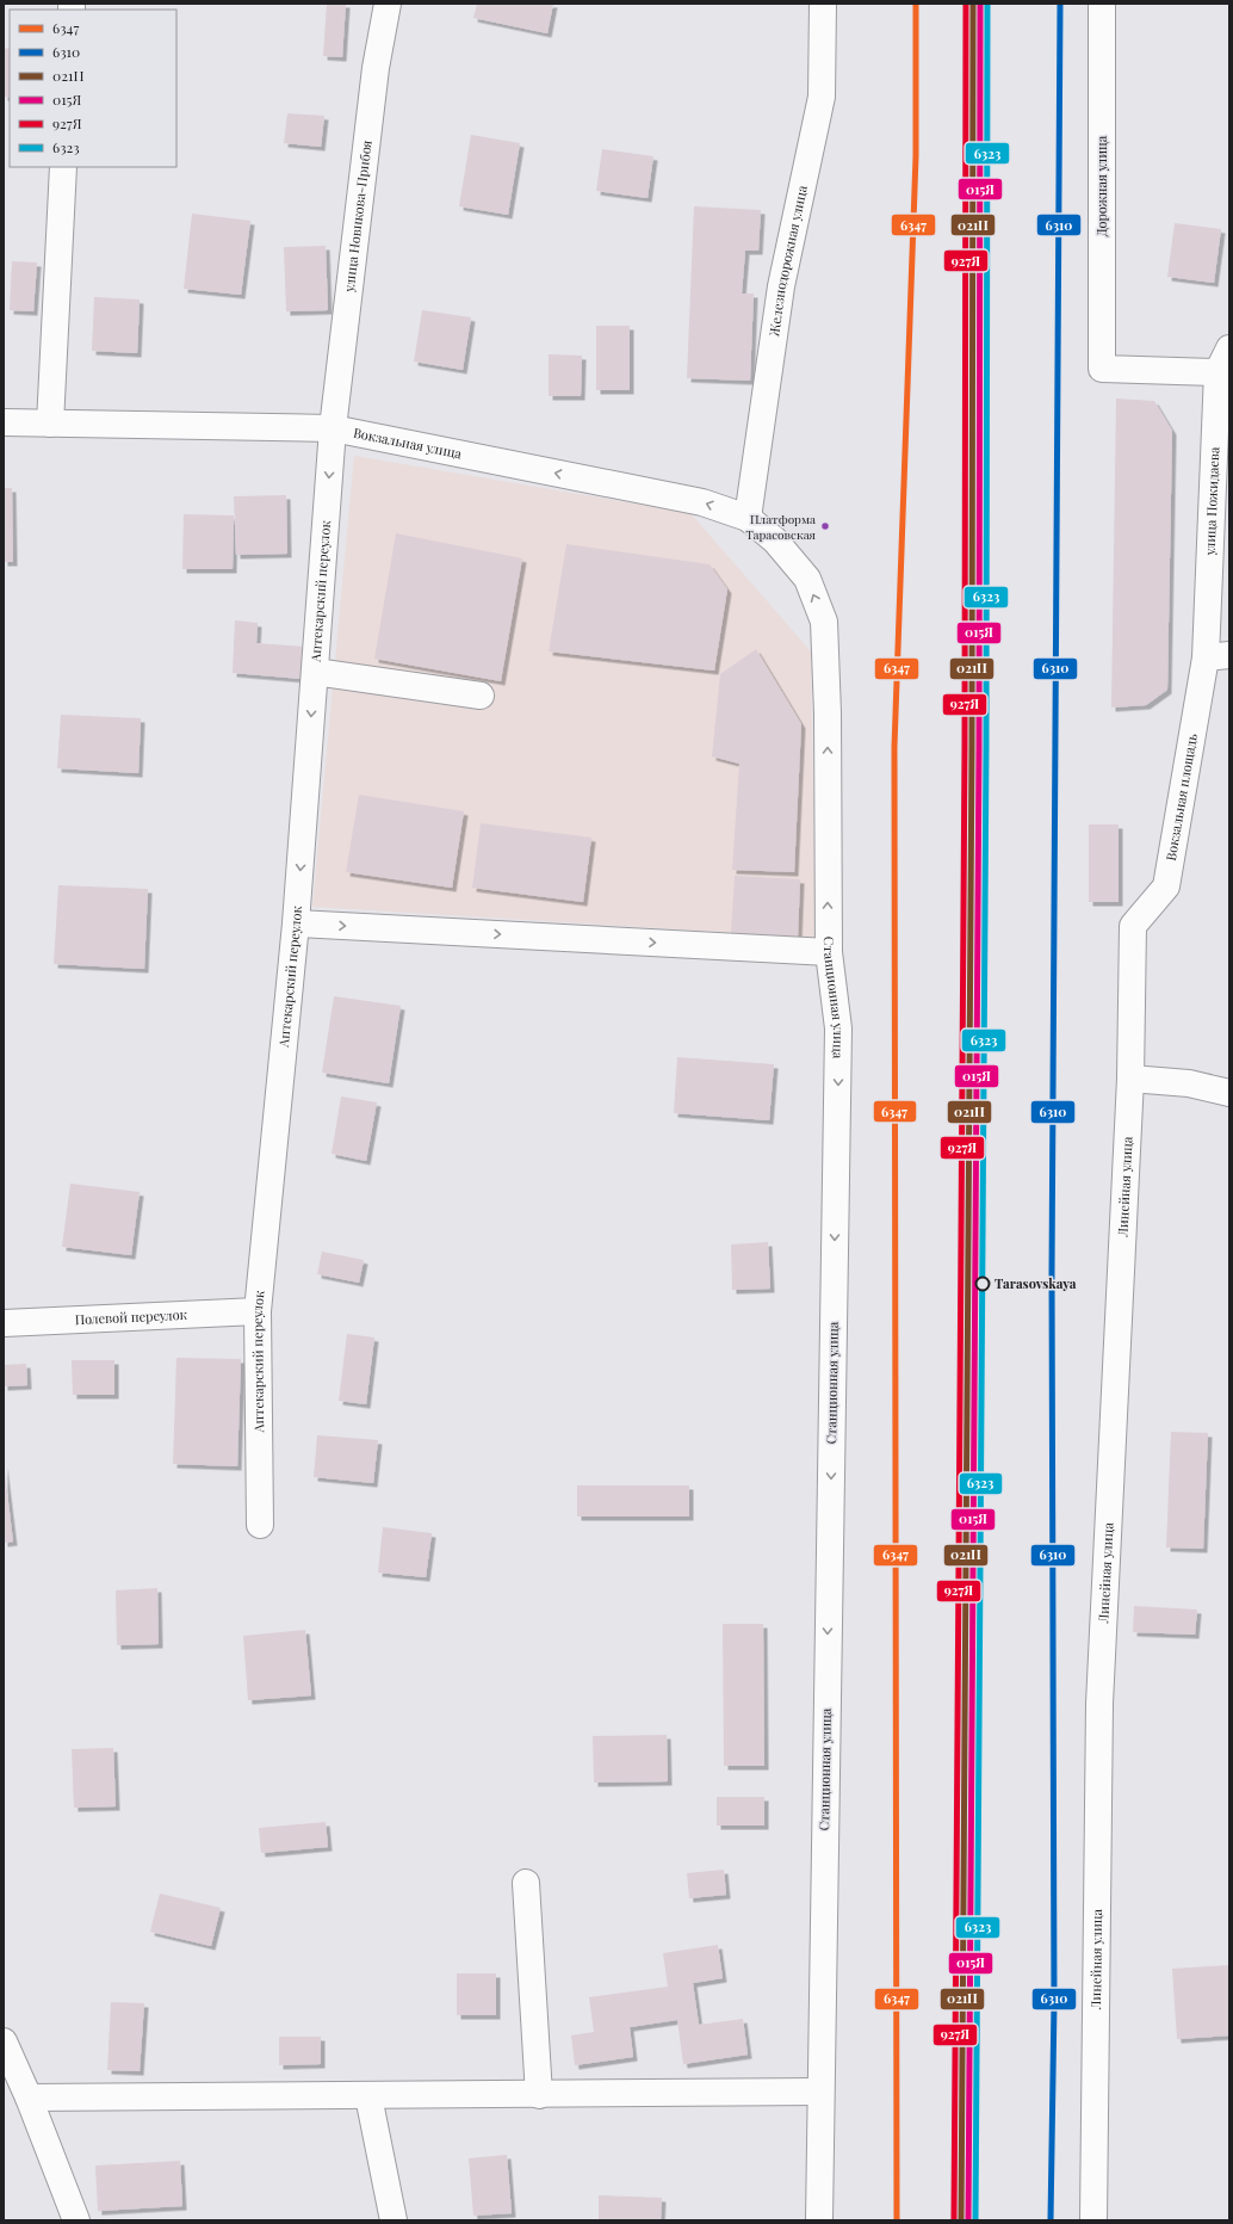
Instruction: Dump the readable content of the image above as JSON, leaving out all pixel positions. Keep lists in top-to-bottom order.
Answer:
{
  "streets": {
    "street": [
      "Дорожная улица",
      "улица Новикова-Прибоя",
      "Железнодорожная улица",
      "Вокзальная улица",
      "улица Пожидаева",
      "Аптекарский переулок",
      "Вокзальная площадь",
      "Станционная улица",
      "Линейная улица",
      "Полевой переулок"
    ]
  },
  "crossings": [
    ["Дорожная улица", "улица Пожидаева"],
    ["улица Новикова-Прибоя", "Вокзальная улица"],
    ["улица Новикова-Прибоя", "Аптекарский переулок"],
    ["Железнодорожная улица", "Вокзальная улица"],
    ["Вокзальная улица", "Аптекарский переулок"],
    ["Вокзальная улица", "Станционная улица"],
    ["улица Пожидаева", "Вокзальная площадь"],
    ["Аптекарский переулок", "Полевой переулок"],
    ["Вокзальная площадь", "Линейная улица"]
  ],
  "one_way": ["Вокзальная улица", "Аптекарский переулок"],
  "places": ["Платформа Тарасовская", "Tarasovskaya"],
  "lines": [
    "transit line 6347",
    "transit line 6310",
    "transit line 021Н",
    "transit line 015Я",
    "transit line 927Я",
    "transit line 6323"
  ],
  "legend": [
    "6347",
    "6310",
    "021Н",
    "015Я",
    "927Я",
    "6323"
  ]
}
